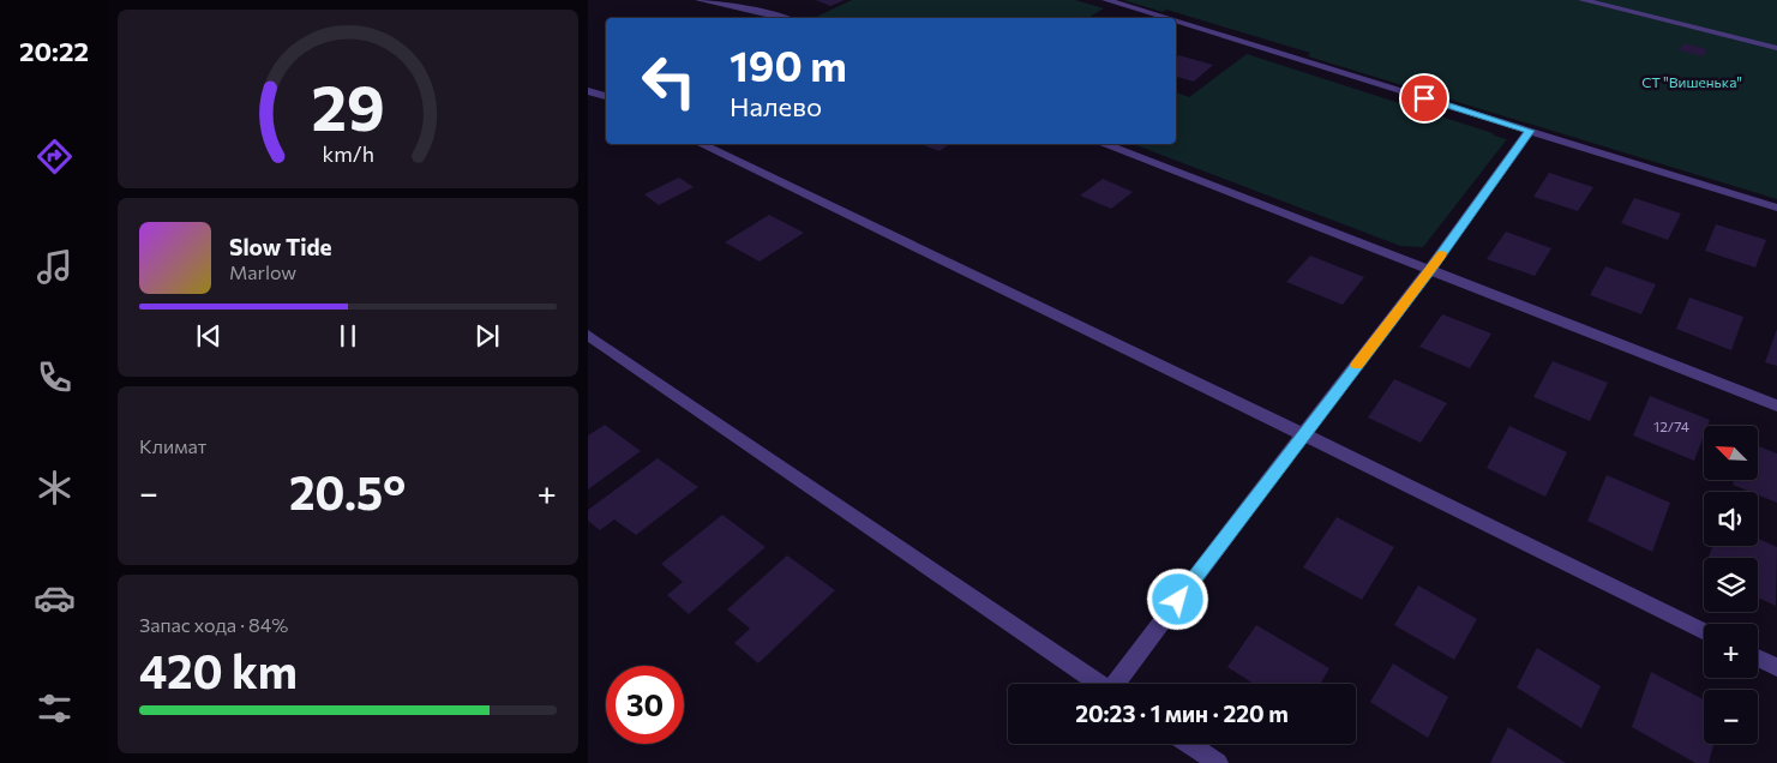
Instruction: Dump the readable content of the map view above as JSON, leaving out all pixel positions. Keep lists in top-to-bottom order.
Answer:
{
  "parks": ["СТ \"Вишенька\""],
  "house_numbers": ["12/74"],
  "north": "top left",
  "page": {
    "tabs": "20:22",
    "turn": ["190 m", "Налево"],
    "song": ["Slow Tide", "Marlow"],
    "tile": [
      "Климат",
      ["Запас хода · 84%", "420 km"]
    ],
    "map_buttons": ["+", "−"],
    "heat": ["−", "20.5°", "+"],
    "limit": "30",
    "trip": "20:23 · 1 мин · 220 m",
    "gauge": ["29", "km/h"]
  }
}
